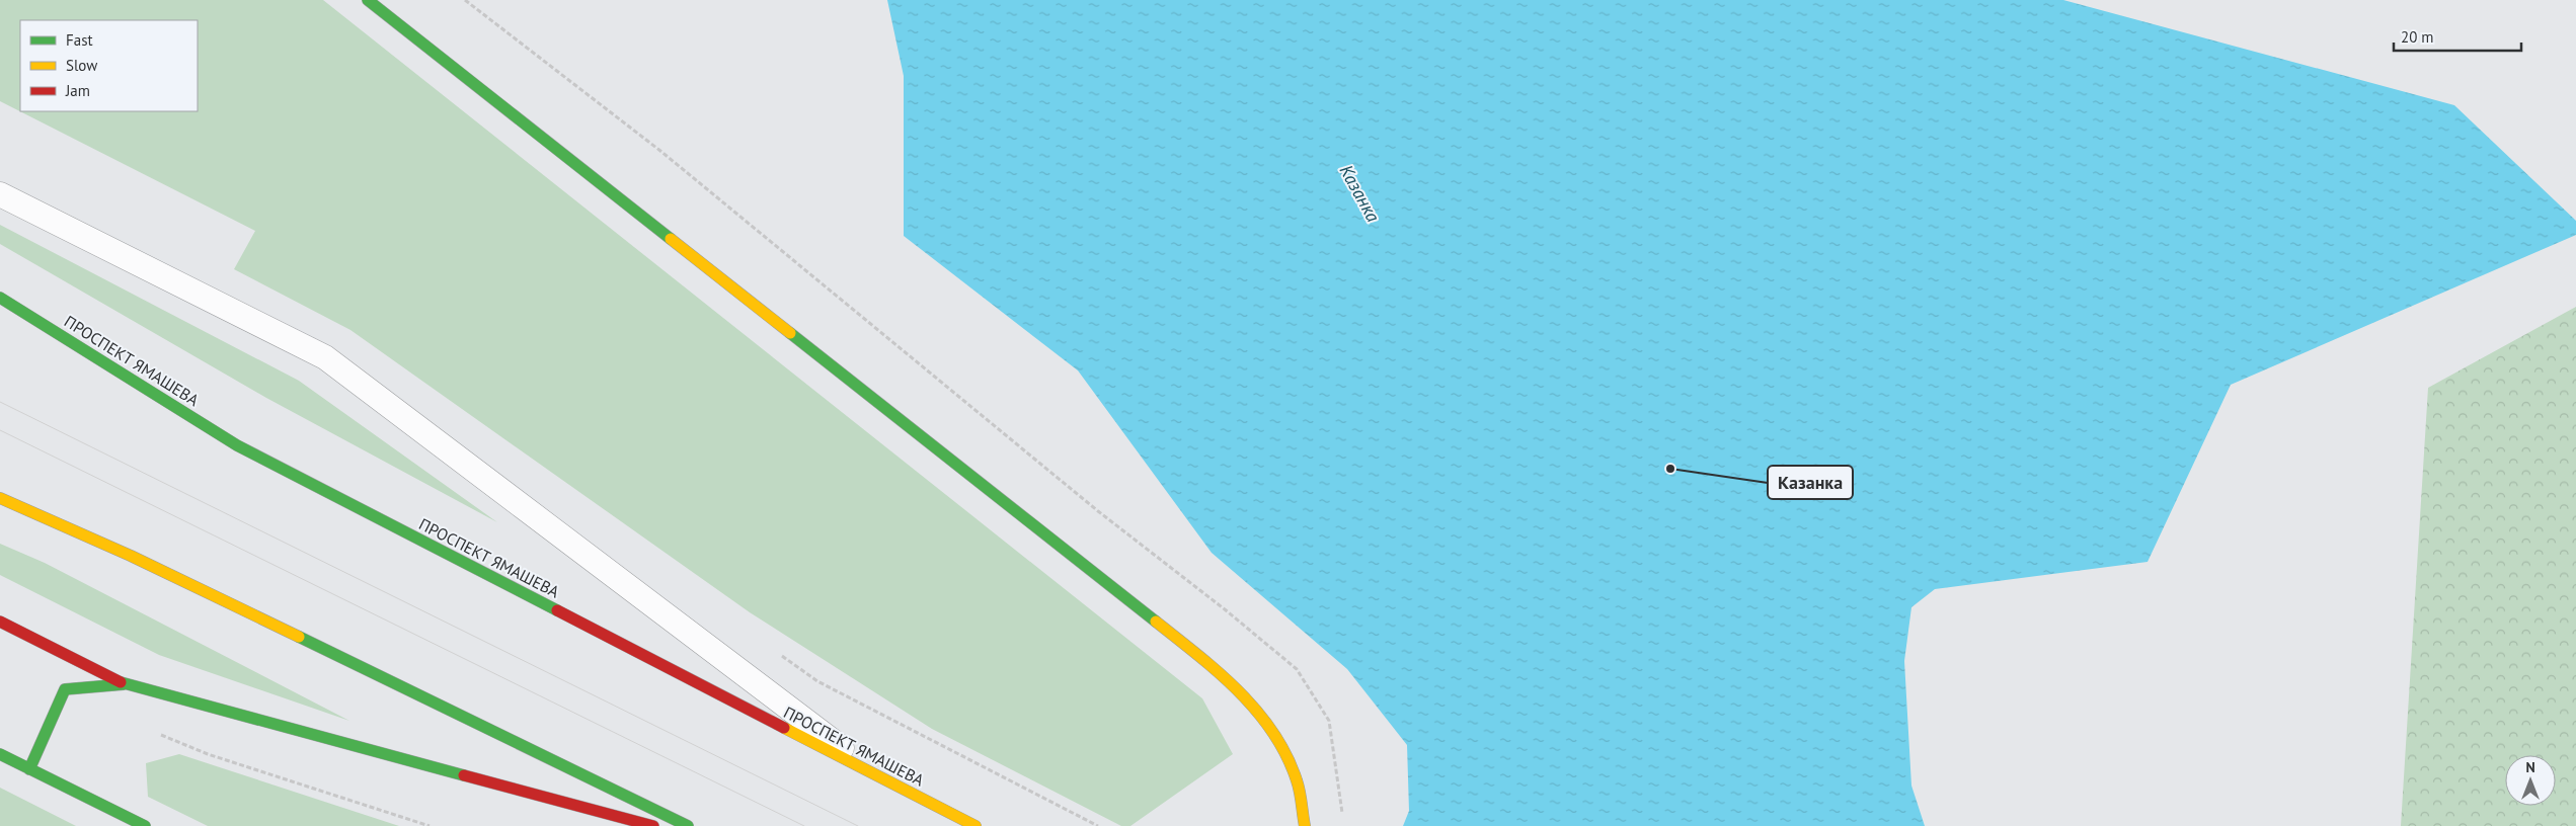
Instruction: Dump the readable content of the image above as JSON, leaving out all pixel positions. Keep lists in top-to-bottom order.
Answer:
{
  "streets": {
    "main road": ["ПРОСПЕКТ ЯМАШЕВА"]
  },
  "water": ["Казанка"],
  "places": ["Казанка"],
  "legend": ["Fast", "Slow", "Jam"],
  "scale_bar": "20 m",
  "north": "top"
}
